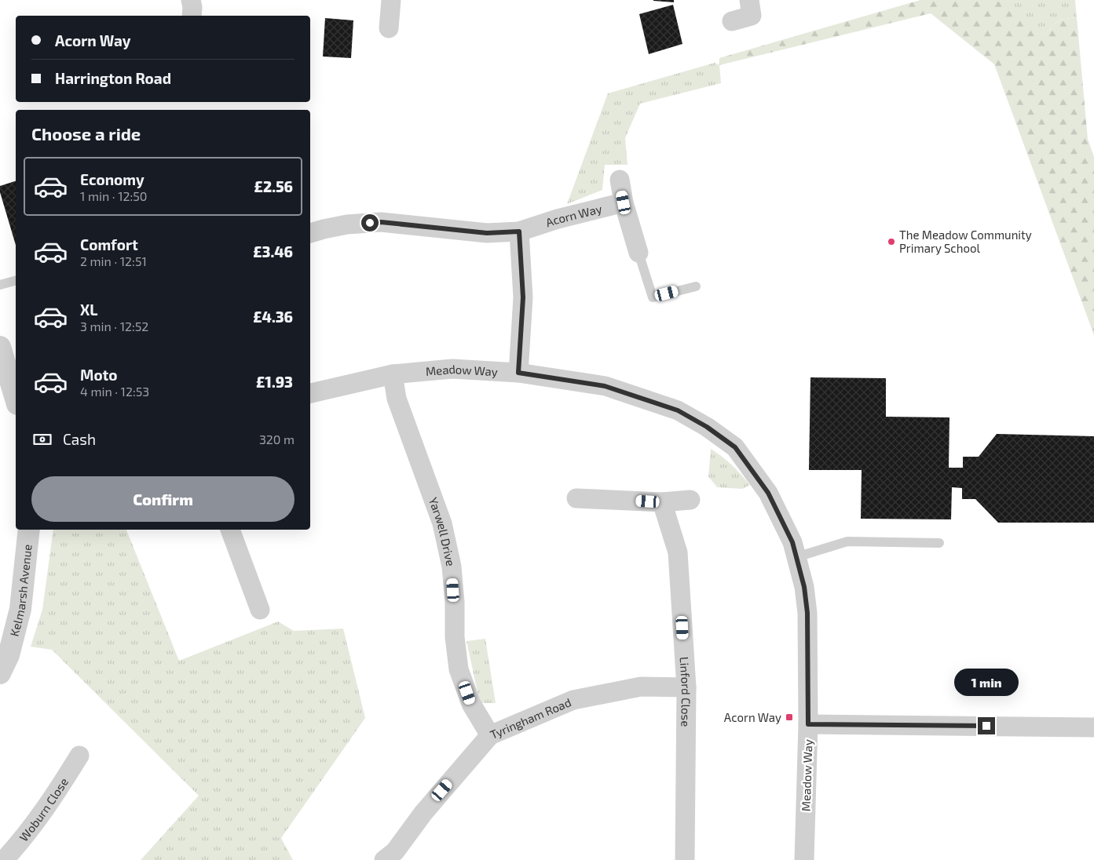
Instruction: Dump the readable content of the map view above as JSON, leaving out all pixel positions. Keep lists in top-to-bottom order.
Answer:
{
  "streets": {
    "street": [
      "Acorn Way",
      "Meadow Way",
      "Yarwell Drive",
      "Kelmarsh Avenue",
      "Linford Close",
      "Tyringham Road",
      "Woburn Close"
    ]
  },
  "crossings": [
    ["Meadow Way", "Yarwell Drive"],
    ["Yarwell Drive", "Tyringham Road"],
    ["Linford Close", "Tyringham Road"]
  ],
  "places": {
    "other": ["The Meadow Community Primary School"],
    "transit": ["Acorn Way"]
  },
  "page": {
    "banner": ["Acorn Way", "Harrington Road"],
    "heading": "Choose a ride",
    "list": [
      {
        "name": "Economy",
        "note": "1 min · 12:50",
        "value": "£2.56"
      },
      {
        "name": "Comfort",
        "note": "2 min · 12:51",
        "value": "£3.46"
      },
      {
        "name": "XL",
        "note": "3 min · 12:52",
        "value": "£4.36"
      },
      {
        "name": "Moto",
        "note": "4 min · 12:53",
        "value": "£1.93"
      }
    ],
    "pay": ["Cash", "320 m"],
    "buttons": "Confirm",
    "bubble": "1 min"
  }
}
